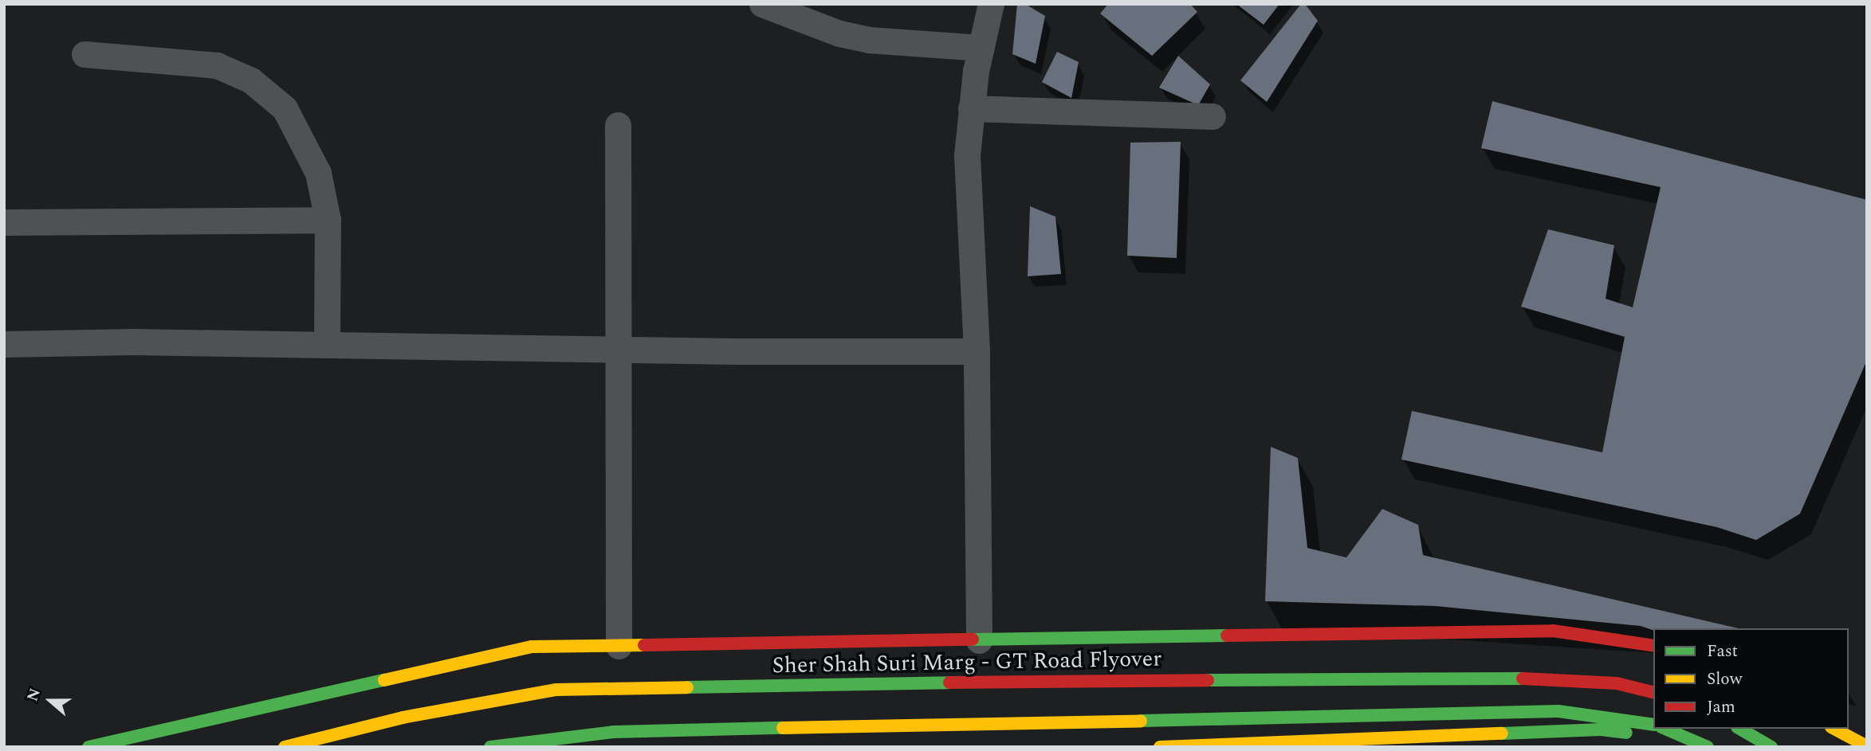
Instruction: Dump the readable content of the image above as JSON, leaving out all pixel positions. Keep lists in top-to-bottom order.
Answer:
{
  "streets": {
    "main road": ["Sher Shah Suri Marg - GT Road Flyover"]
  },
  "legend": ["Fast", "Slow", "Jam"],
  "north": "left"
}
